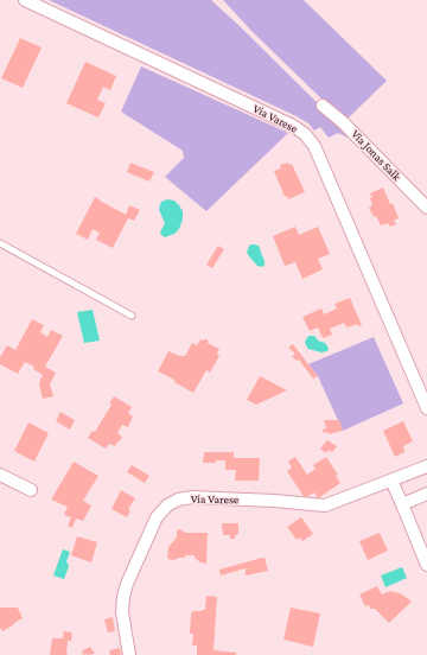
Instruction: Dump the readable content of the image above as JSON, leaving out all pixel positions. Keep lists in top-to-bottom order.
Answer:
{
  "streets": {
    "street": ["Via Varese", "Via Jonas Salk"]
  }
}
